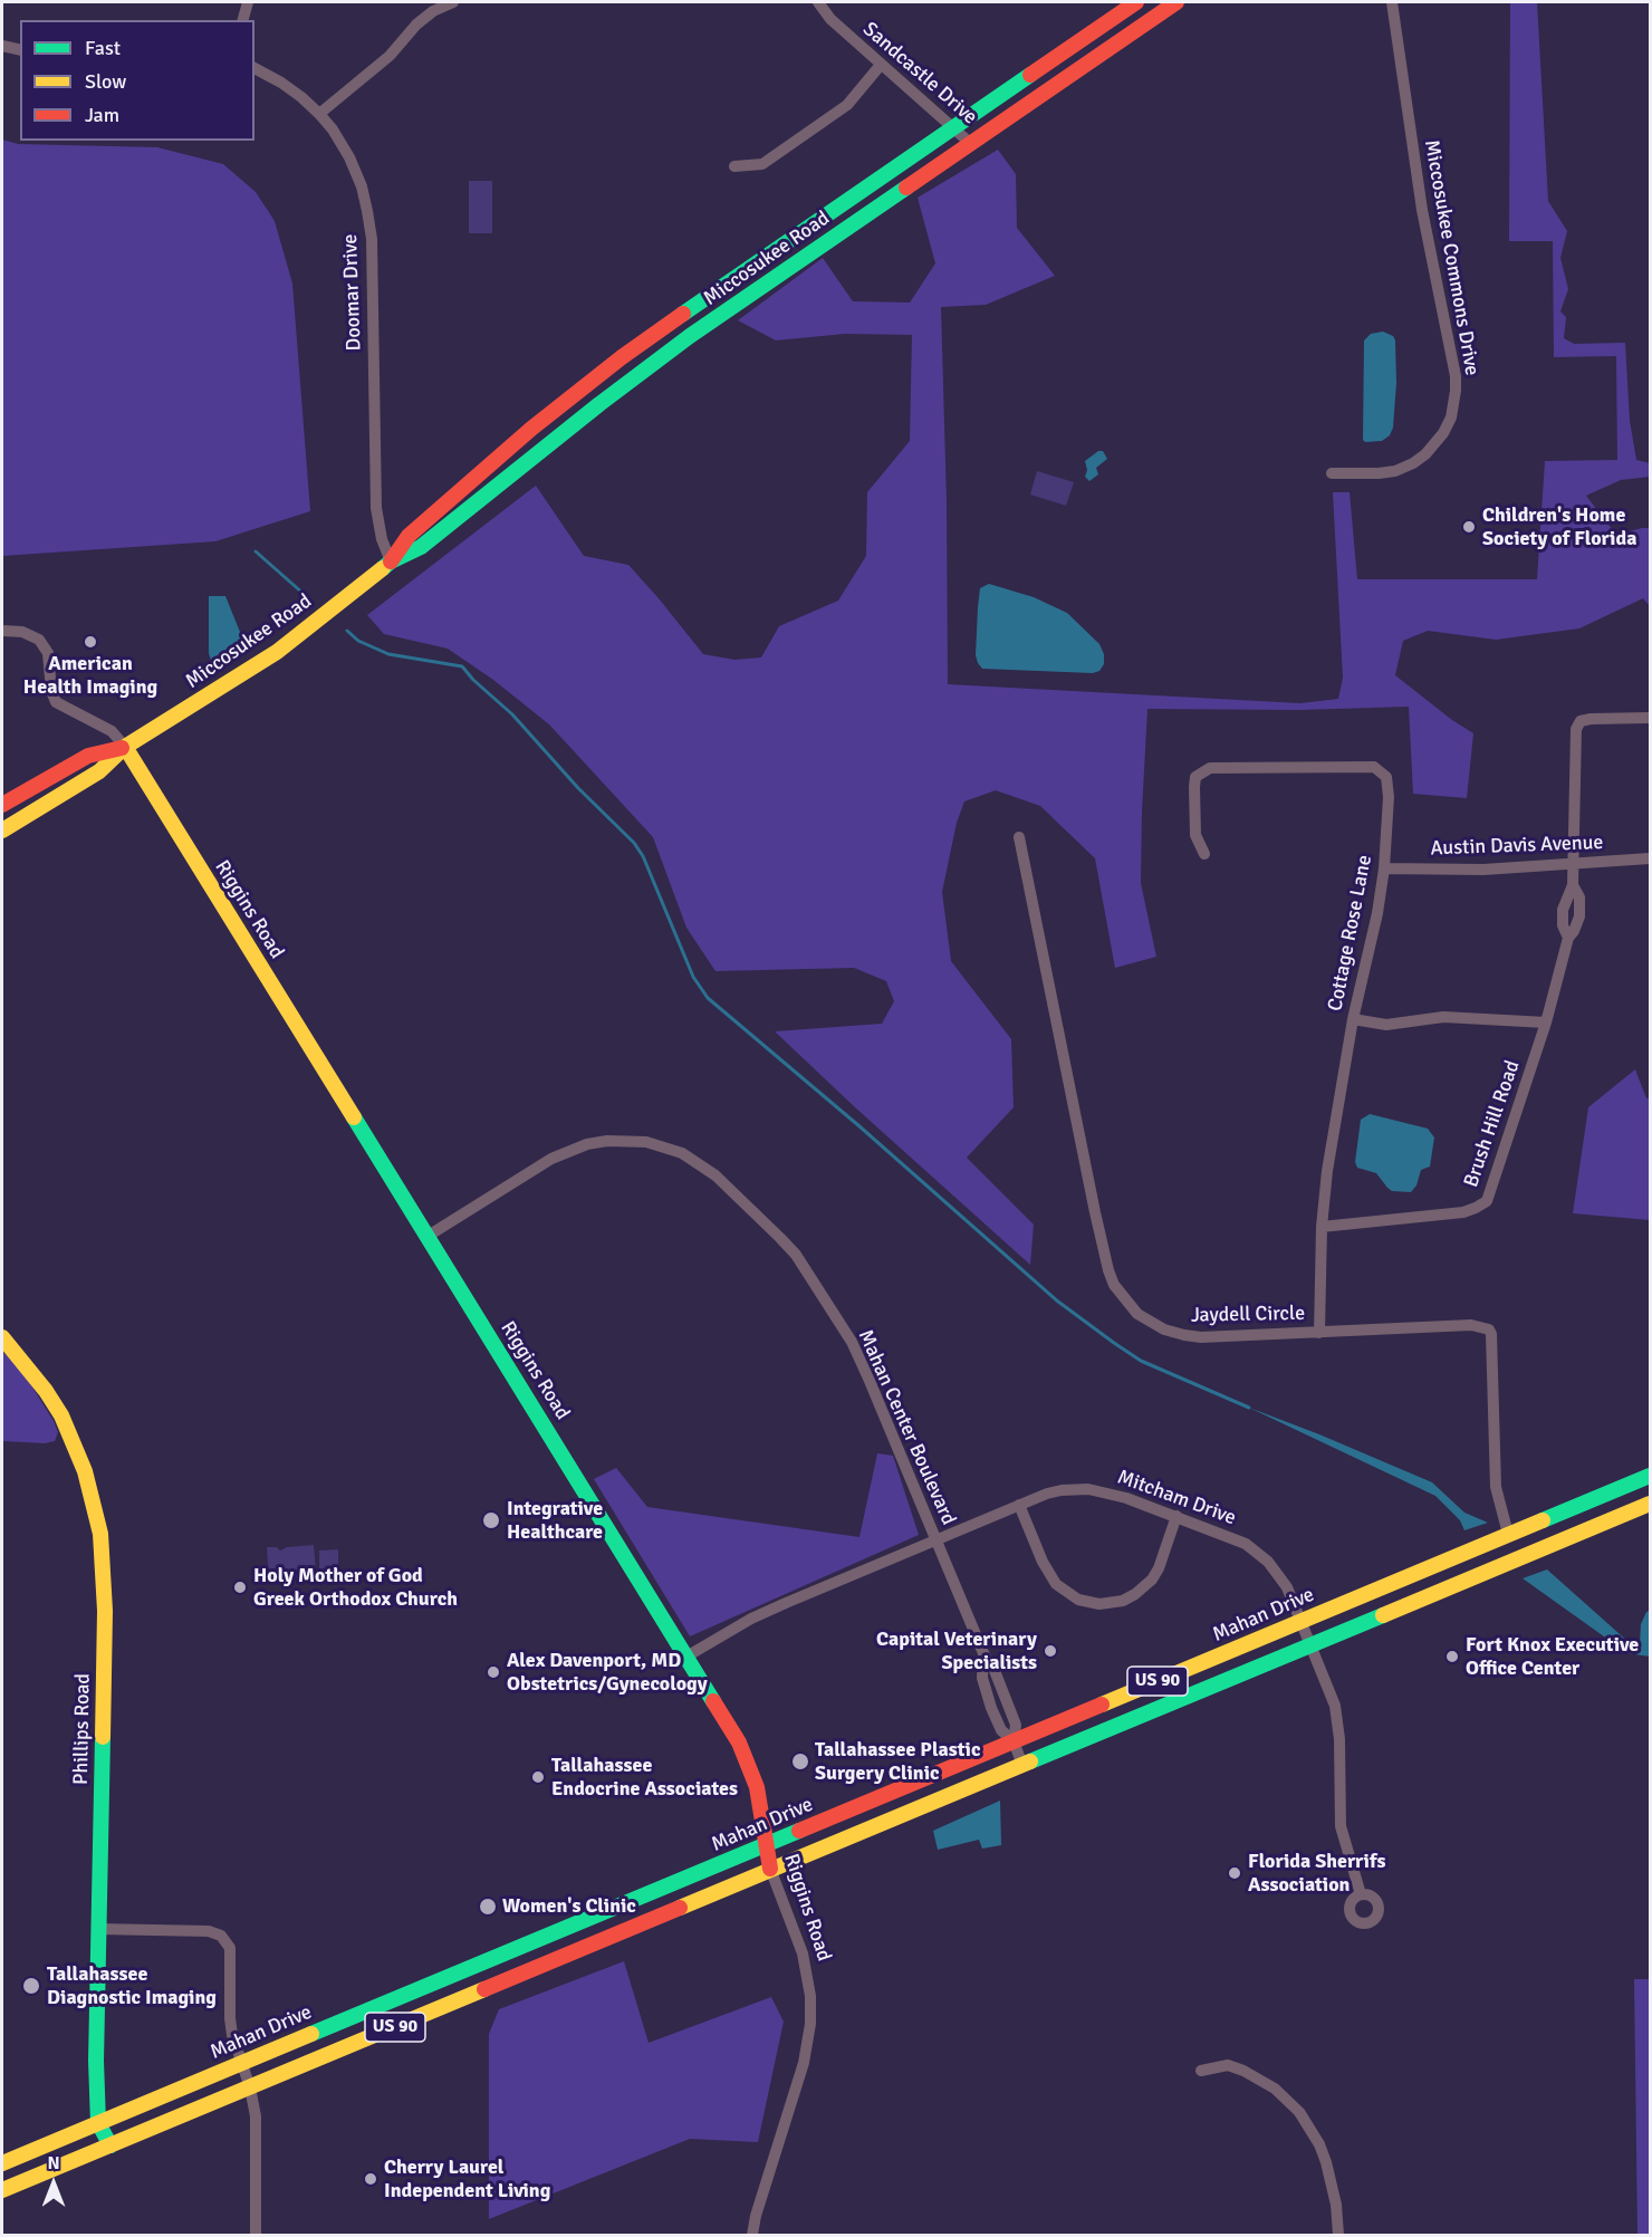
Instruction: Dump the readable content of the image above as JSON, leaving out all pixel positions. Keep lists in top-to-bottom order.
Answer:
{
  "streets": {
    "street": [
      "Sandcastle Drive",
      "Miccosukee Commons Drive",
      "Miccosukee Road",
      "Doomar Drive",
      "Austin Davis Avenue",
      "Riggins Road",
      "Cottage Rose Lane",
      "Brush Hill Road",
      "Jaydell Circle",
      "Mahan Center Boulevard",
      "Mitcham Drive",
      "Mahan Drive",
      "US 90",
      "Phillips Road"
    ]
  },
  "crossings": [
    ["Sandcastle Drive", "Miccosukee Road"],
    ["Miccosukee Road", "Doomar Drive"],
    ["Miccosukee Road", "Riggins Road"],
    ["Austin Davis Avenue", "Cottage Rose Lane"],
    ["Austin Davis Avenue", "Brush Hill Road"],
    ["Riggins Road", "Mahan Center Boulevard"],
    ["Riggins Road", "Mitcham Drive"],
    ["Riggins Road", "Mahan Drive"],
    ["Riggins Road", "US 90"],
    ["Cottage Rose Lane", "Brush Hill Road"],
    ["Cottage Rose Lane", "Jaydell Circle"],
    ["Jaydell Circle", "Mahan Drive"],
    ["Mahan Center Boulevard", "Mitcham Drive"],
    ["Mahan Center Boulevard", "Mahan Drive"],
    ["Mahan Center Boulevard", "US 90"],
    ["Mitcham Drive", "Mahan Drive"],
    ["Mitcham Drive", "US 90"],
    ["Mahan Drive", "Phillips Road"],
    ["US 90", "Phillips Road"]
  ],
  "places": [
    "Children's Home Society of Florida",
    "American Health Imaging",
    "Integrative Healthcare",
    "Holy Mother of God Greek Orthodox Church",
    "Capital Veterinary Specialists",
    "Fort Knox Executive Office Center",
    "Alex Davenport, MD Obstetrics/Gynecology",
    "Tallahassee Plastic Surgery Clinic",
    "Tallahassee Endocrine Associates",
    "Florida Sherrifs Association",
    "Women's Clinic",
    "Tallahassee Diagnostic Imaging",
    "Cherry Laurel Independent Living"
  ],
  "legend": ["Fast", "Slow", "Jam"],
  "north": "top"
}
